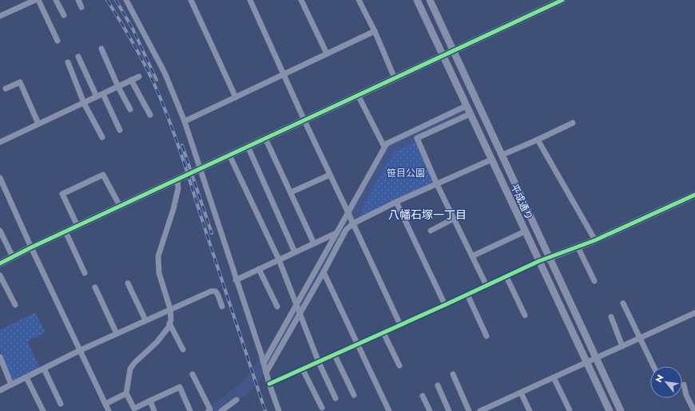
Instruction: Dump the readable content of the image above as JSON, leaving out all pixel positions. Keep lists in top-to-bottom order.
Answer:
{
  "streets": {
    "street": ["平成通り"]
  },
  "districts": ["八幡石塚一丁目"],
  "parks": ["笹目公園"],
  "north": "top left"
}
